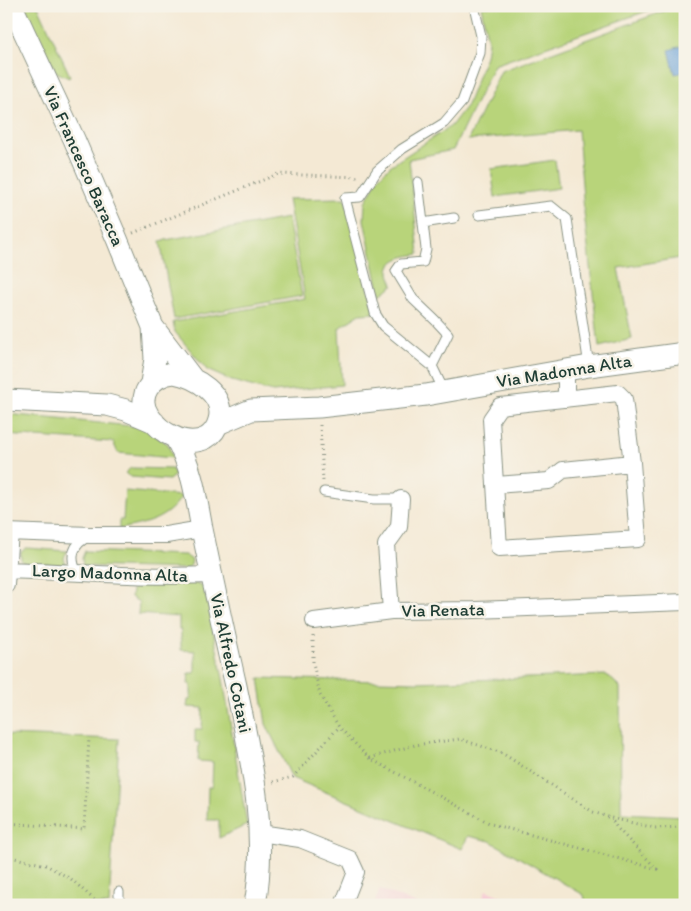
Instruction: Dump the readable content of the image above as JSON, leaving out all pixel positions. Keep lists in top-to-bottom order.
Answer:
{
  "streets": {
    "street": [
      "Via Francesco Baracca",
      "Via Madonna Alta",
      "Largo Madonna Alta",
      "Via Renata",
      "Via Alfredo Cotani"
    ]
  },
  "crossings": [
    ["Via Francesco Baracca", "Via Madonna Alta"],
    ["Via Francesco Baracca", "Via Alfredo Cotani"],
    ["Via Madonna Alta", "Via Alfredo Cotani"],
    ["Largo Madonna Alta", "Via Alfredo Cotani"]
  ]
}
